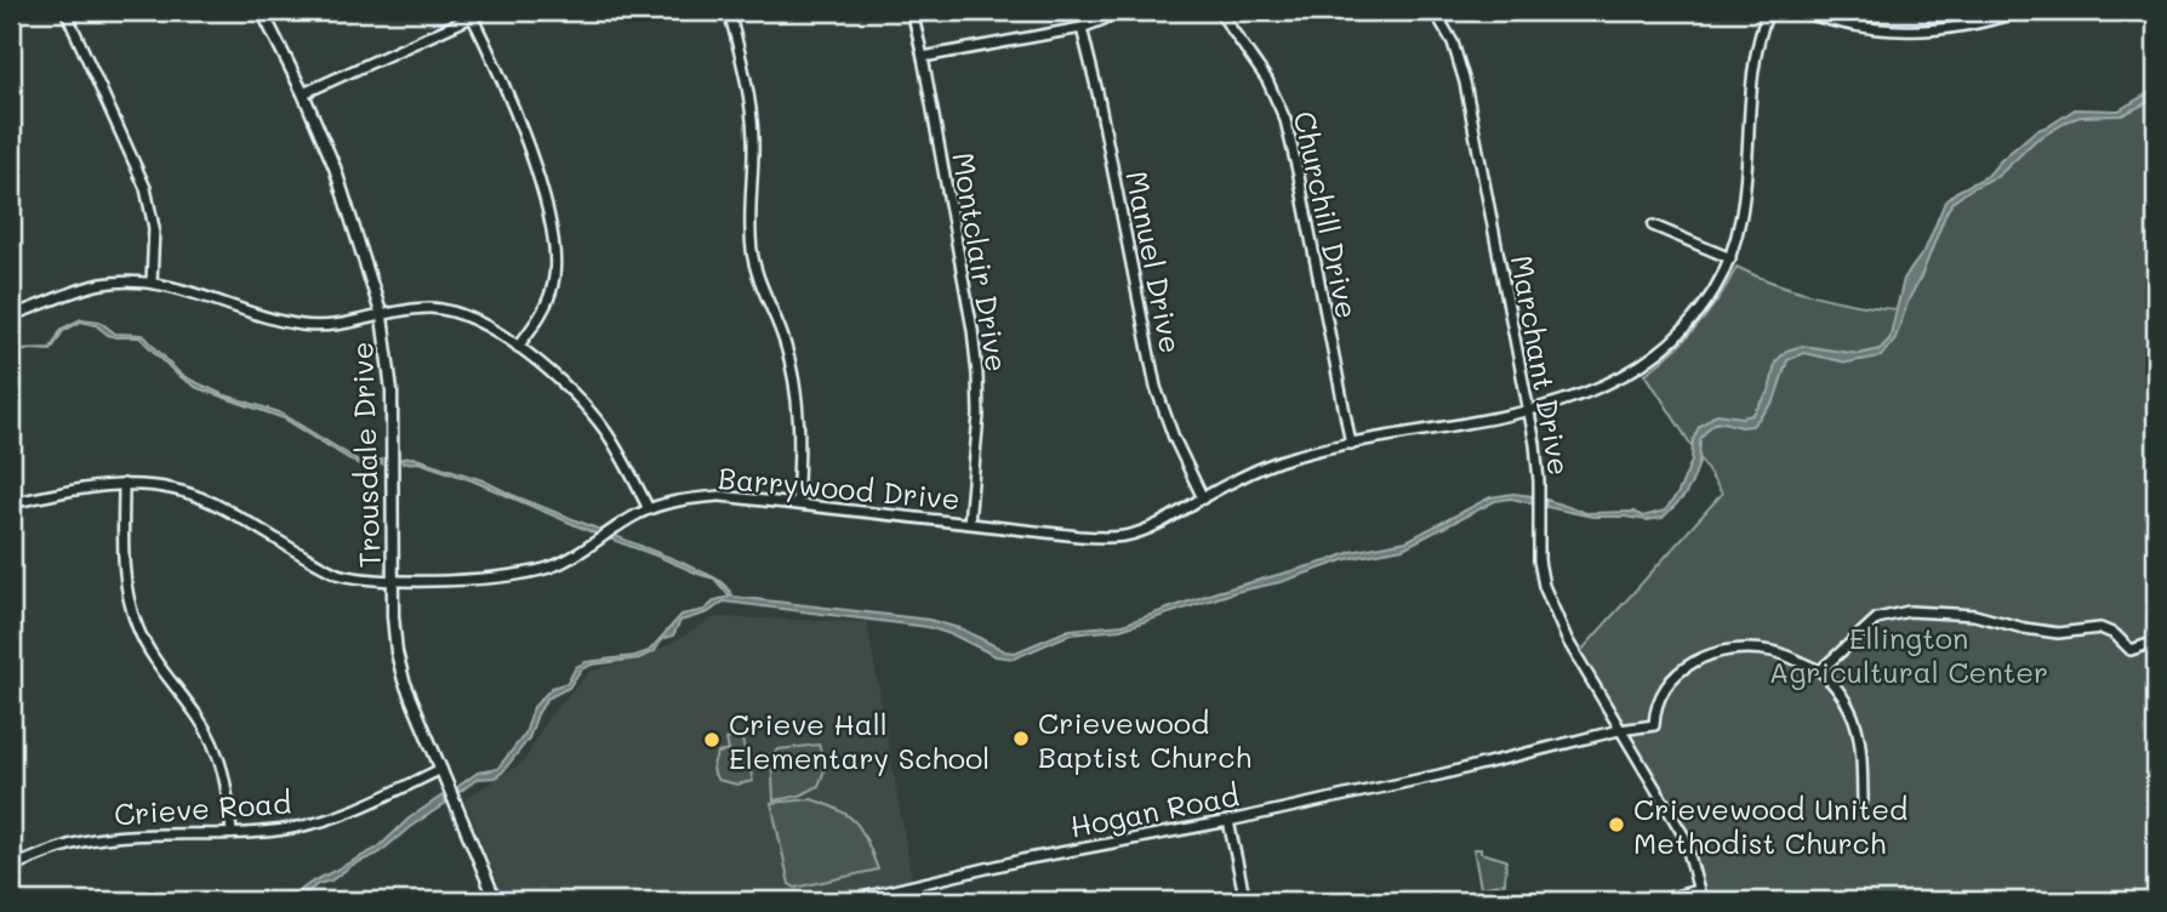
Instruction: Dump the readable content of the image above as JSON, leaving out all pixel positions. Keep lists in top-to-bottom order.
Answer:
{
  "streets": {
    "street": [
      "Churchill Drive",
      "Montclair Drive",
      "Manuel Drive",
      "Marchant Drive",
      "Trousdale Drive",
      "Barrywood Drive",
      "Crieve Road",
      "Hogan Road"
    ]
  },
  "crossings": [
    ["Churchill Drive", "Barrywood Drive"],
    ["Montclair Drive", "Barrywood Drive"],
    ["Manuel Drive", "Barrywood Drive"],
    ["Marchant Drive", "Barrywood Drive"],
    ["Marchant Drive", "Hogan Road"],
    ["Trousdale Drive", "Barrywood Drive"],
    ["Trousdale Drive", "Crieve Road"]
  ],
  "parks": ["Ellington Agricultural Center"],
  "places": ["Crievewood Baptist Church", "Crieve Hall Elementary School", "Crievewood United Methodist Church"]
}
